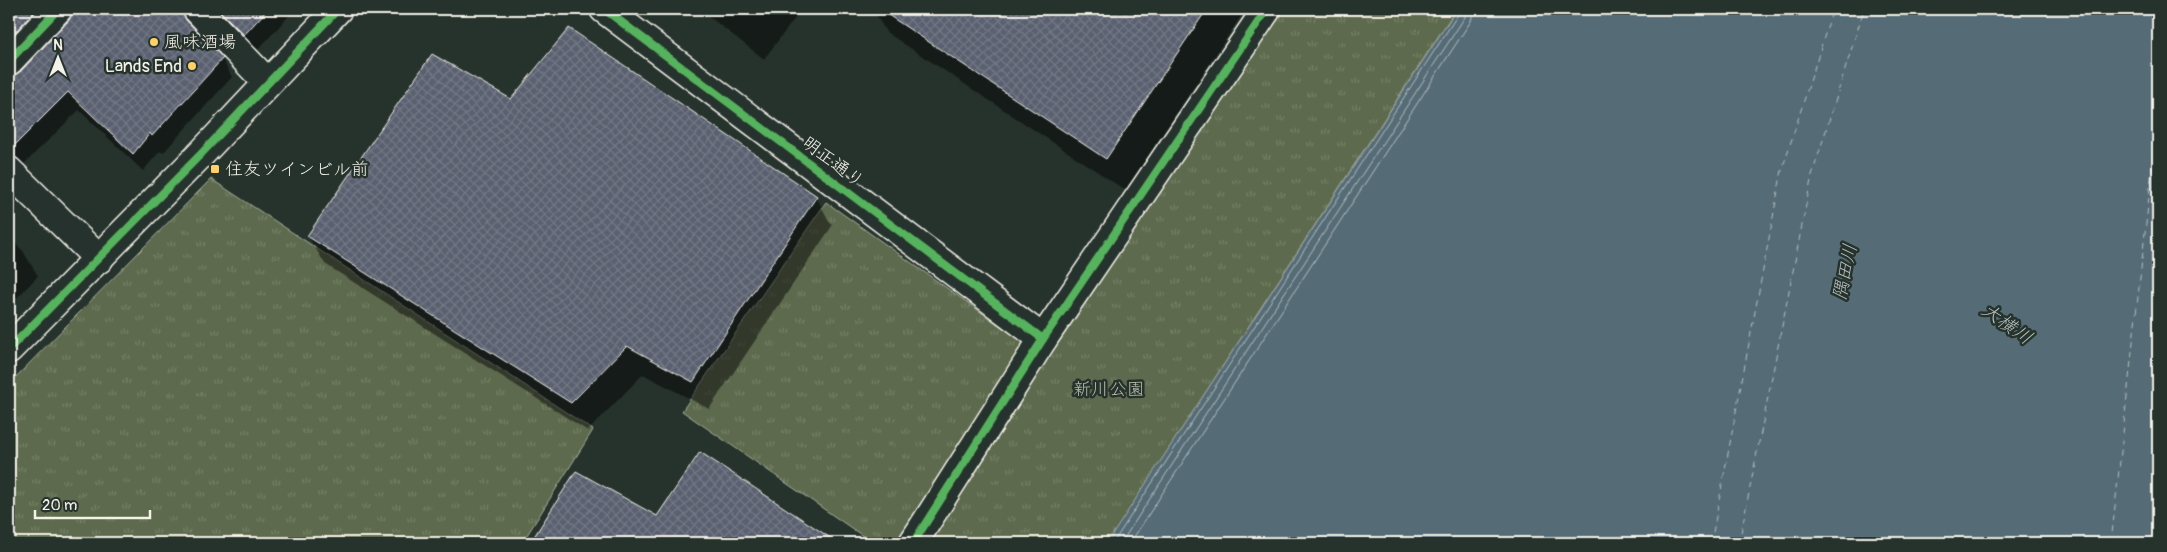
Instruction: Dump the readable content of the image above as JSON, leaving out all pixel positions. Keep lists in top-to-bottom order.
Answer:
{
  "streets": {
    "street": ["明正通り"]
  },
  "water": ["隅田川", "大横川"],
  "parks": ["新川公園"],
  "places": {
    "other": ["風味酒場", "Lands End"],
    "transit": ["住友ツインビル前"]
  },
  "scale_bar": "20 m",
  "north": "top"
}
